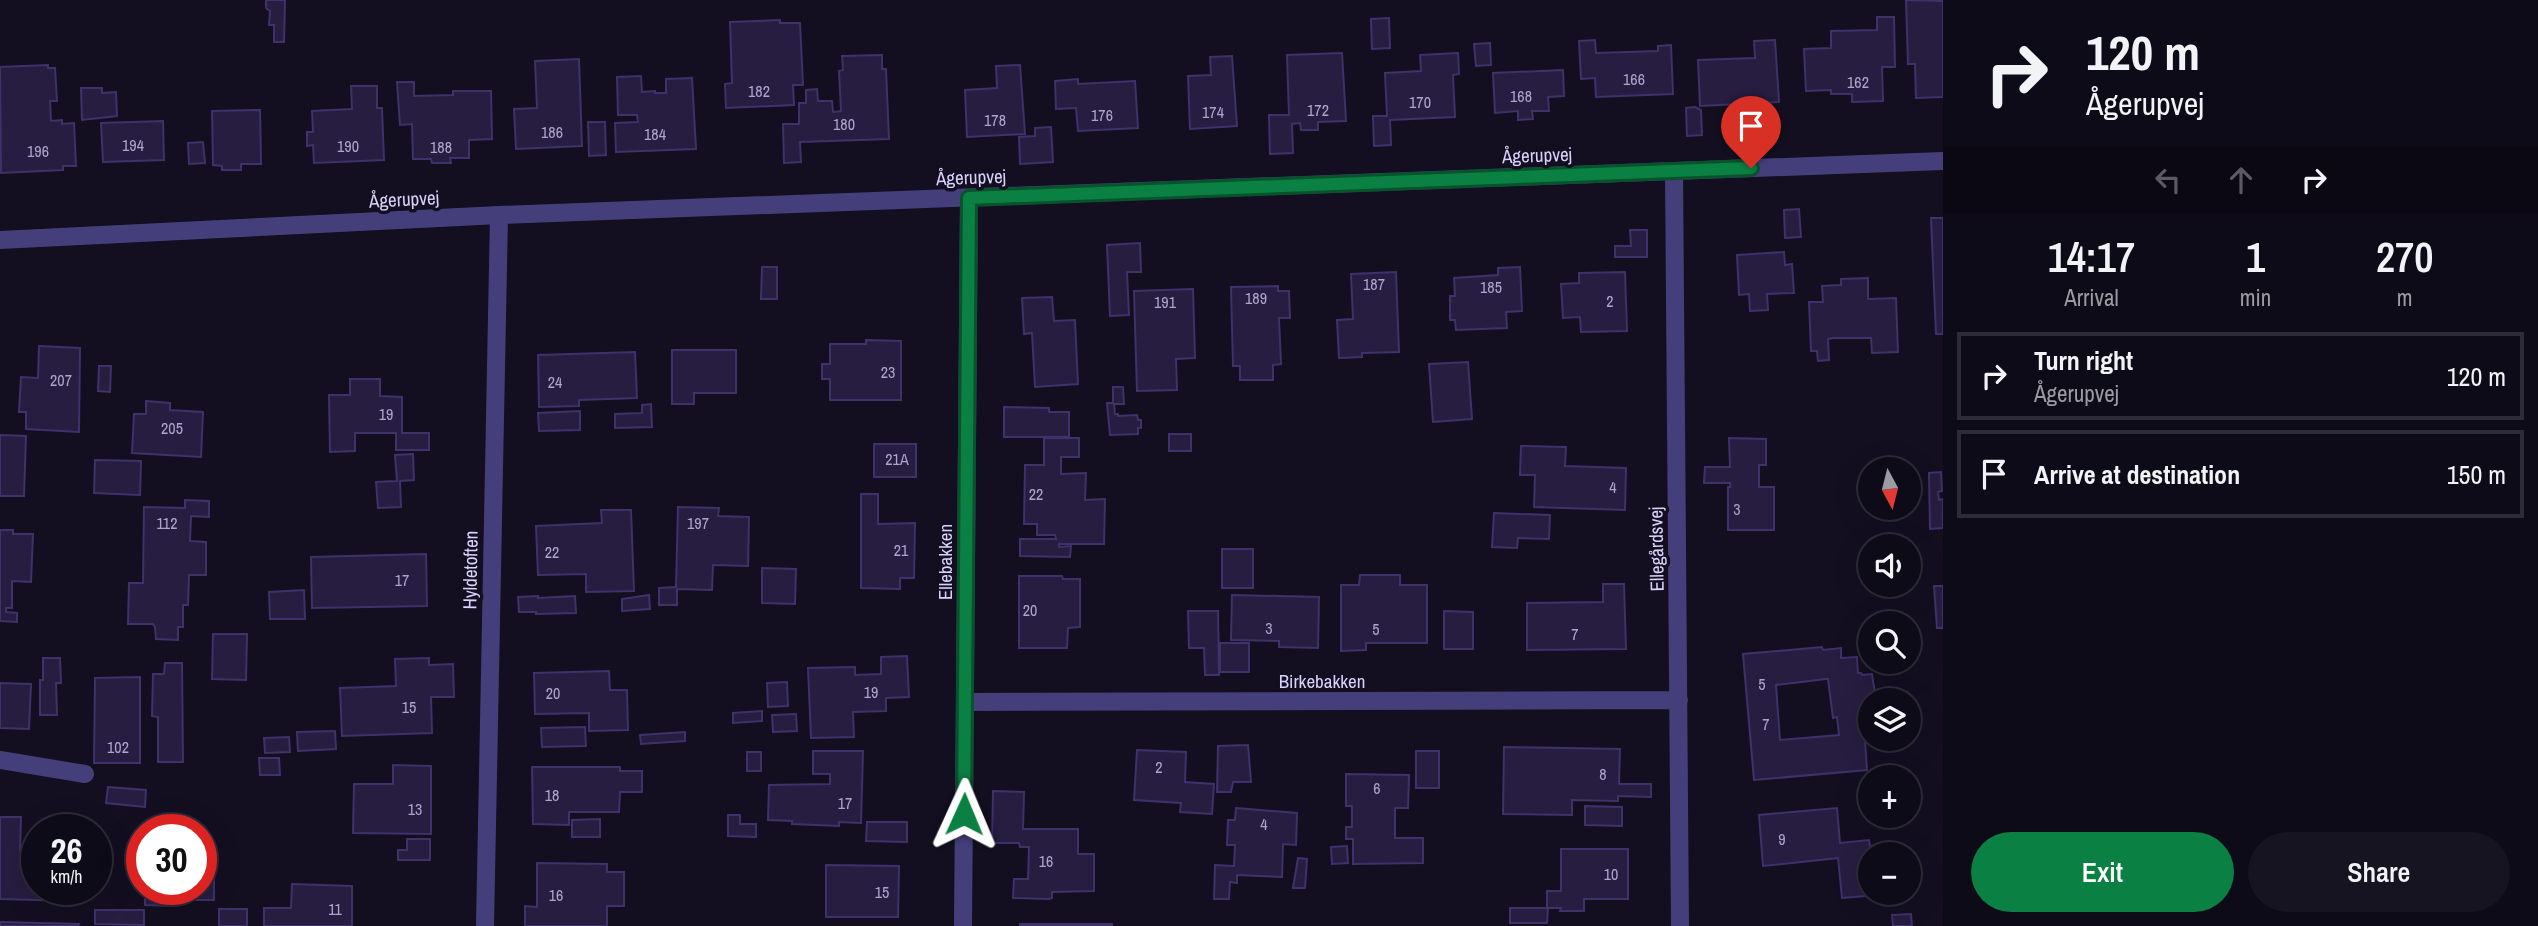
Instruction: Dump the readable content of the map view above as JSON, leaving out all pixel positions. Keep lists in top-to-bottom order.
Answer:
{
  "streets": {
    "street": [
      "Ågerupvej",
      "Ellegårdsvej",
      "Ellebakken",
      "Hyldetoften",
      "Birkebakken"
    ]
  },
  "crossings": [
    ["Ågerupvej", "Ellegårdsvej"],
    ["Ågerupvej", "Ellebakken"],
    ["Ågerupvej", "Hyldetoften"],
    ["Ellegårdsvej", "Birkebakken"],
    ["Ellebakken", "Birkebakken"]
  ],
  "house_numbers": [
    "166",
    "162",
    "182",
    "168",
    "170",
    "172",
    "174",
    "176",
    "178",
    "180",
    "186",
    "184",
    "194",
    "190",
    "188",
    "196",
    "187",
    "185",
    "189",
    "2",
    "191",
    "23",
    "207",
    "24",
    "19",
    "205",
    "21A",
    "4",
    "22",
    "3",
    "112",
    "197",
    "21",
    "22",
    "17",
    "20",
    "3",
    "5",
    "7",
    "5",
    "19",
    "20",
    "15",
    "7",
    "102",
    "2",
    "8",
    "6",
    "18",
    "17",
    "13",
    "4",
    "9",
    "16",
    "10",
    "15",
    "16",
    "11"
  ],
  "north": "bottom",
  "page": {
    "turn": ["120 m", "Ågerupvej"],
    "eta": [
      "14:17",
      "Arrival",
      "1",
      "min",
      "270",
      "m"
    ],
    "list": [
      {
        "name": "Turn right",
        "note": "Ågerupvej",
        "value": "120 m"
      },
      {
        "name": "Arrive at destination",
        "value": "150 m"
      }
    ],
    "map_buttons": ["+", "−"],
    "speed": "26 km/h",
    "limit": "30",
    "buttons": ["Exit", "Share"]
  }
}
